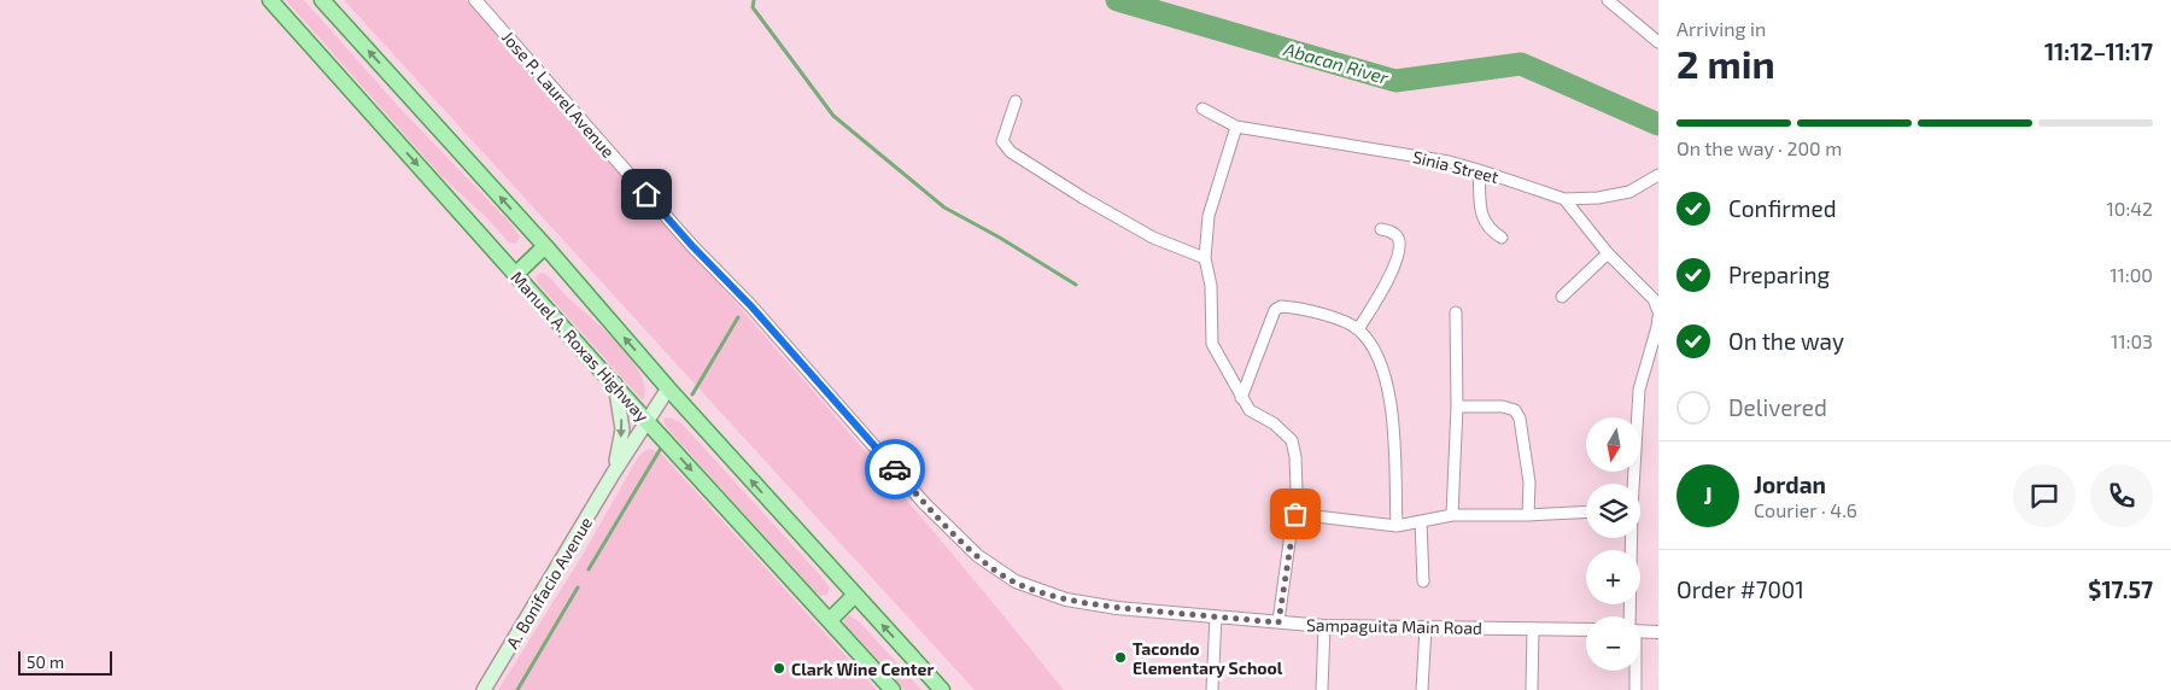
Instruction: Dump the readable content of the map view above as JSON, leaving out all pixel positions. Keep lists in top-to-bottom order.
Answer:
{
  "streets": {
    "main road": ["Manuel A. Roxas Highway", "A. Bonifacio Avenue"],
    "street": ["Jose P. Laurel Avenue", "Sinia Street", "Sampaguita Main Road"]
  },
  "crossings": [
    ["Jose P. Laurel Avenue", "Sampaguita Main Road"],
    ["Manuel A. Roxas Highway", "A. Bonifacio Avenue"]
  ],
  "water": ["Abacan River"],
  "places": ["Tacondo Elementary School", "Clark Wine Center"],
  "scale_bar": "50 m",
  "north": "bottom",
  "page": {
    "heading": ["2 min", "Arriving in", "11:12–11:17"],
    "panel": [
      "Jordan",
      "Courier · 4.6",
      "Order #7001",
      "$17.57"
    ],
    "bar": "On the way · 200 m",
    "list": [
      ["Confirmed", "10:42"],
      ["Preparing", "11:00"],
      ["On the way", "11:03"],
      "Delivered"
    ],
    "map_buttons": ["+", "−"],
    "round": "J",
    "scale": "50 m"
  }
}
